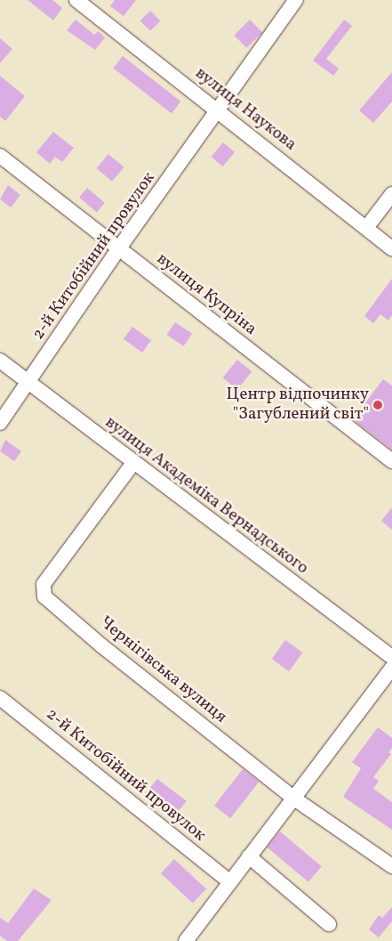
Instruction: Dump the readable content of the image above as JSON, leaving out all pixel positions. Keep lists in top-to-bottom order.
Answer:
{
  "streets": {
    "street": [
      "вулиця Наукова",
      "2-й Китобійний провулок",
      "вулиця Купріна",
      "вулиця Академіка Вернадського",
      "Чернігівська вулиця"
    ]
  },
  "crossings": [
    ["вулиця Наукова", "2-й Китобійний провулок"],
    ["2-й Китобійний провулок", "вулиця Купріна"],
    ["2-й Китобійний провулок", "вулиця Академіка Вернадського"],
    ["вулиця Академіка Вернадського", "Чернігівська вулиця"]
  ],
  "places": ["Центр відпочинку \"Загублений світ\""]
}
